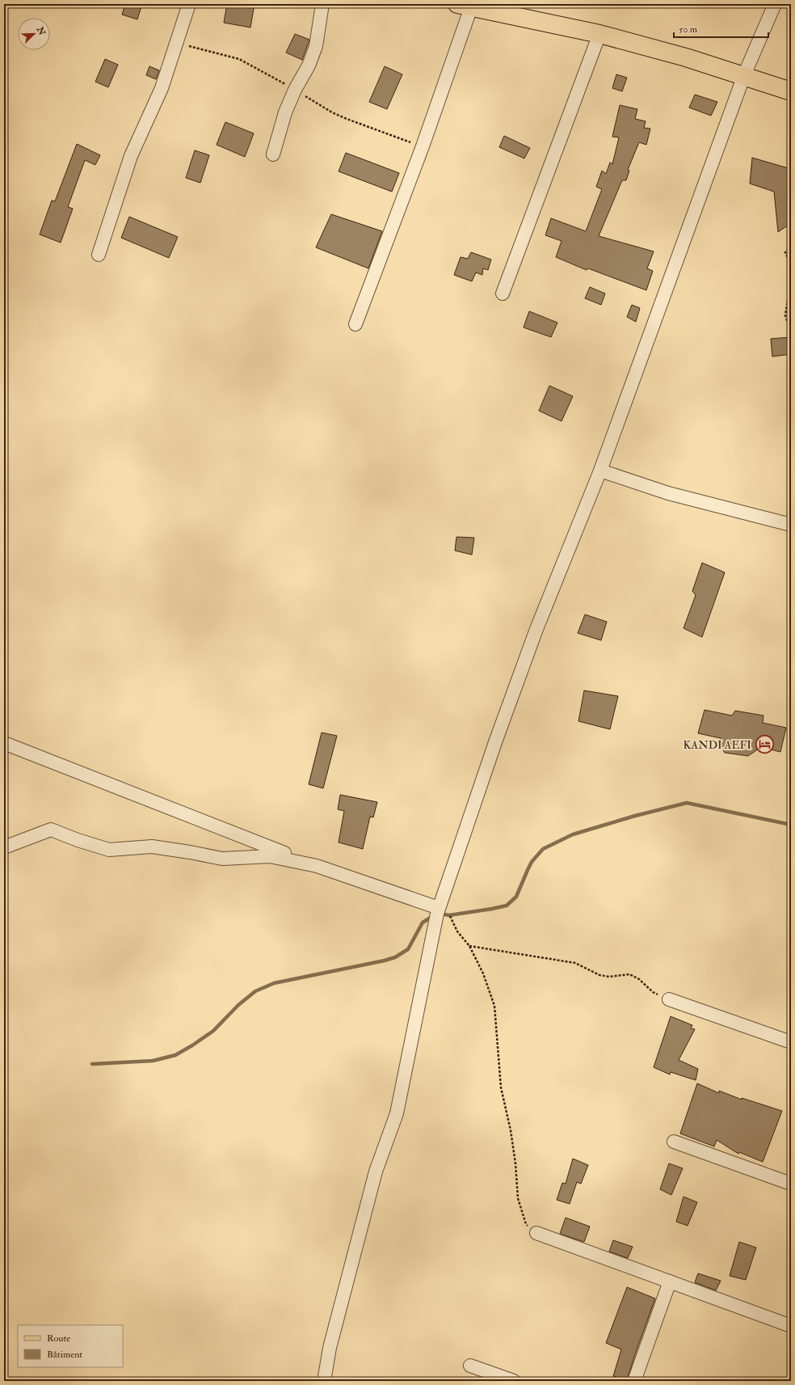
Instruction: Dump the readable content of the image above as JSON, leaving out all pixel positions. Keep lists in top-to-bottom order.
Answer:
{
  "places": {
    "hotel": ["KANDI AEFI"]
  },
  "legend": ["Route", "Bâtiment"],
  "scale_bar": "50 m",
  "north": "top right"
}
